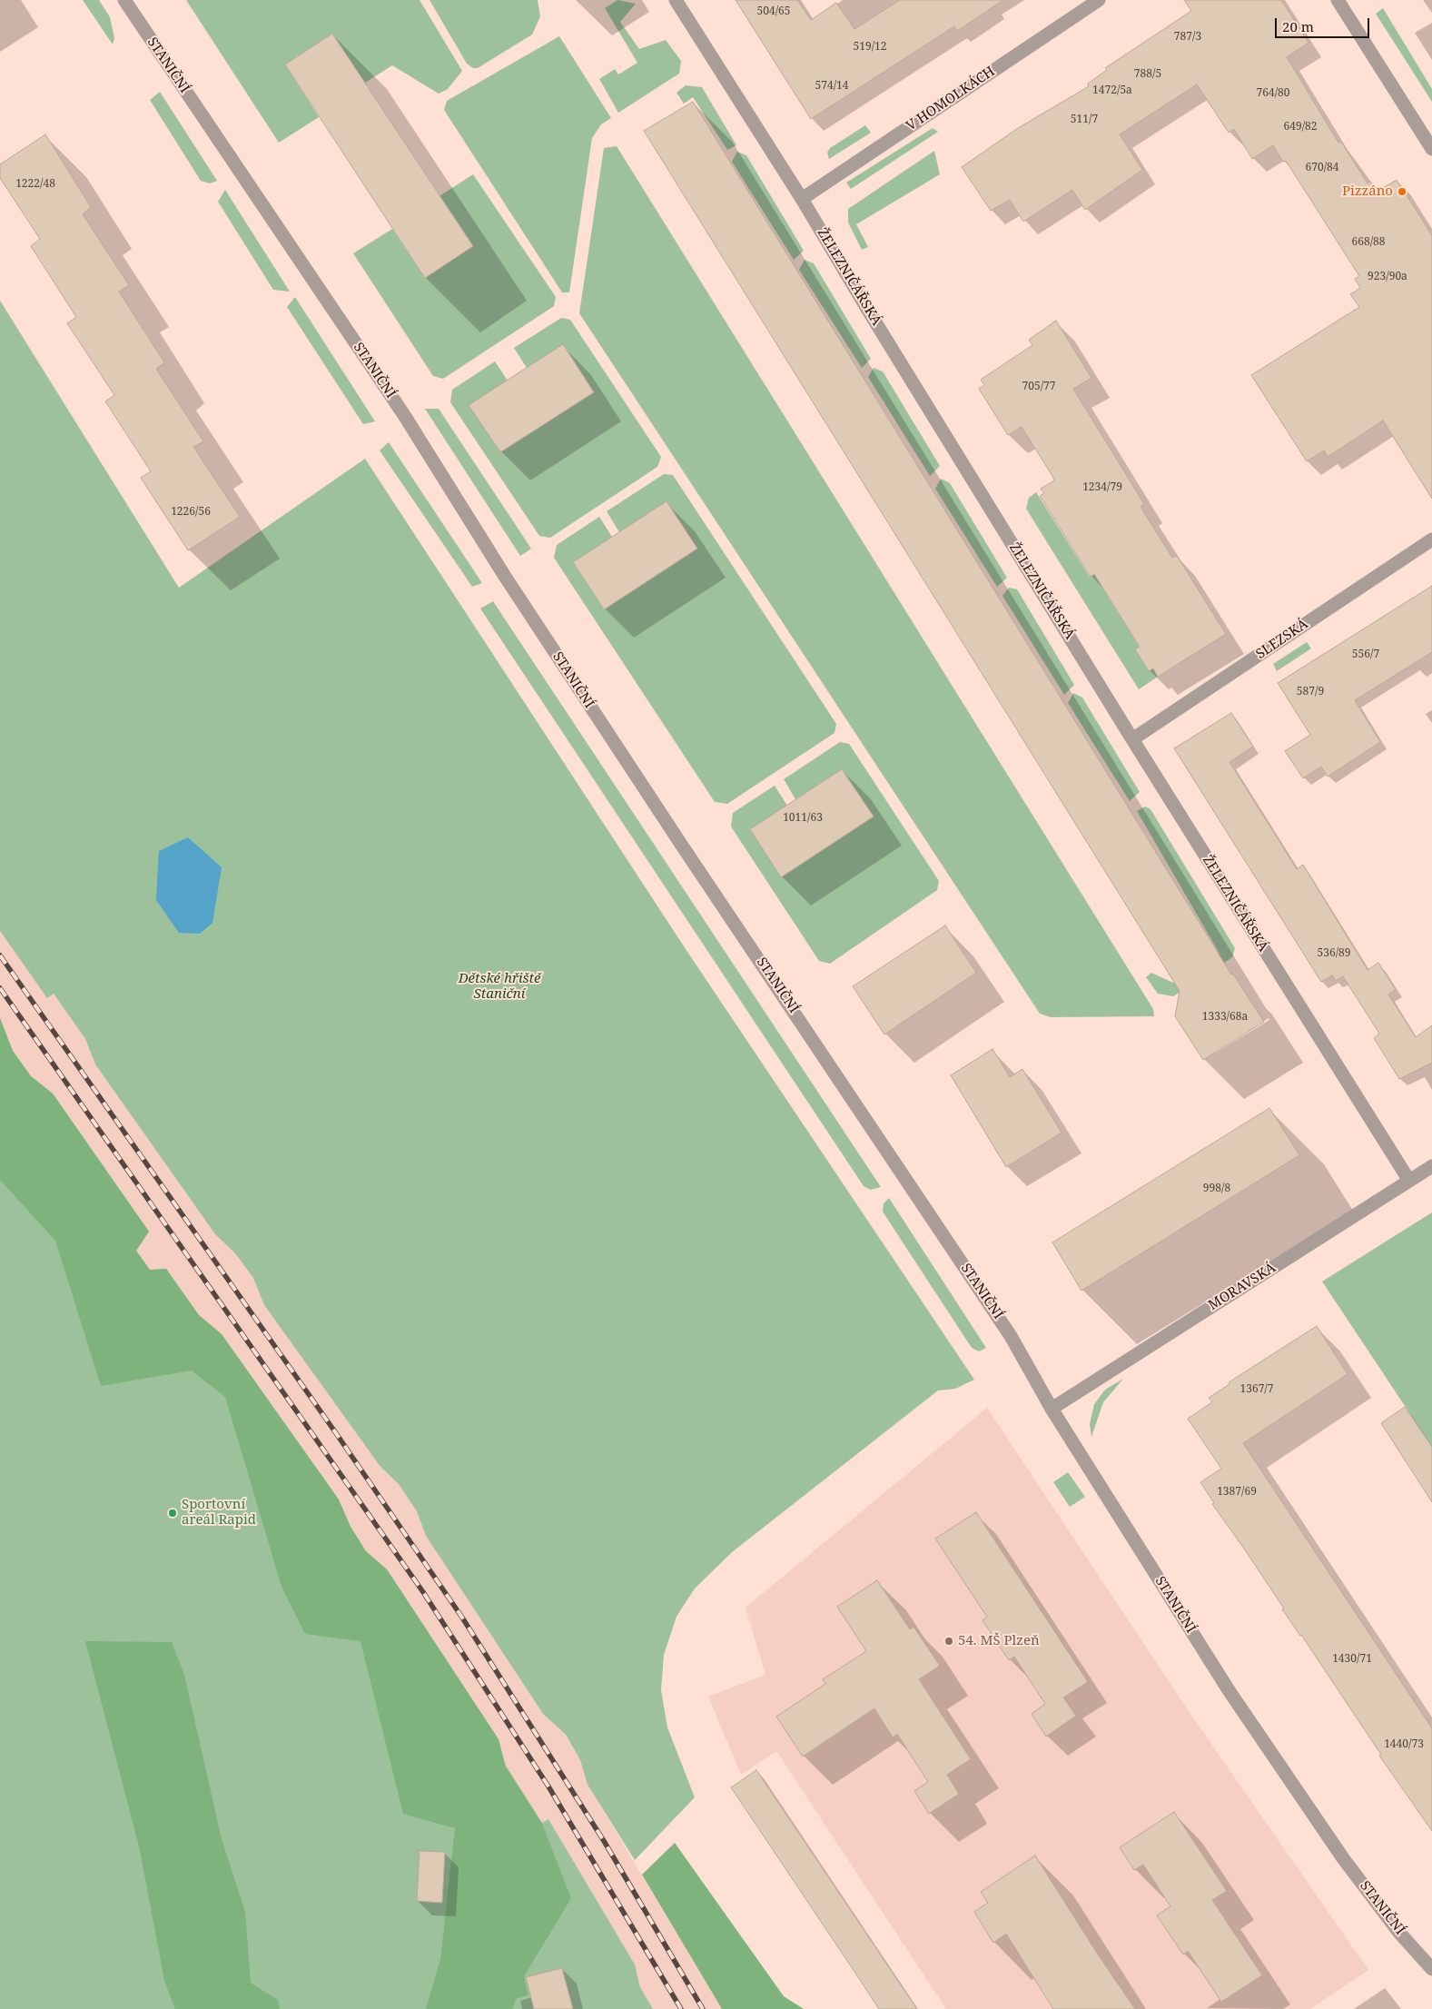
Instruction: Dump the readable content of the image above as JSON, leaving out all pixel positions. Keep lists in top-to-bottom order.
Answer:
{
  "streets": {
    "street": [
      "STANIČNÍ",
      "V HOMOLKÁCH",
      "ŽELEZNIČÁŘSKÁ",
      "SLEZSKÁ",
      "MORAVSKÁ"
    ]
  },
  "crossings": [
    ["STANIČNÍ", "MORAVSKÁ"],
    ["V HOMOLKÁCH", "ŽELEZNIČÁŘSKÁ"],
    ["ŽELEZNIČÁŘSKÁ", "SLEZSKÁ"],
    ["ŽELEZNIČÁŘSKÁ", "MORAVSKÁ"]
  ],
  "parks": ["Dětské hřiště Staniční"],
  "places": ["Pizzáno", "Sportovní areál Rapid", "54. MŠ Plzeň"],
  "house_numbers": [
    "504/65",
    "787/3",
    "519/12",
    "788/5",
    "574/14",
    "1472/5a",
    "764/80",
    "511/7",
    "649/82",
    "670/84",
    "1222/48",
    "668/88",
    "923/90a",
    "705/77",
    "1234/79",
    "1226/56",
    "556/7",
    "587/9",
    "1011/63",
    "536/89",
    "1333/68a",
    "998/8",
    "1367/7",
    "1387/69",
    "1430/71",
    "1440/73"
  ],
  "scale_bar": "20 m"
}
